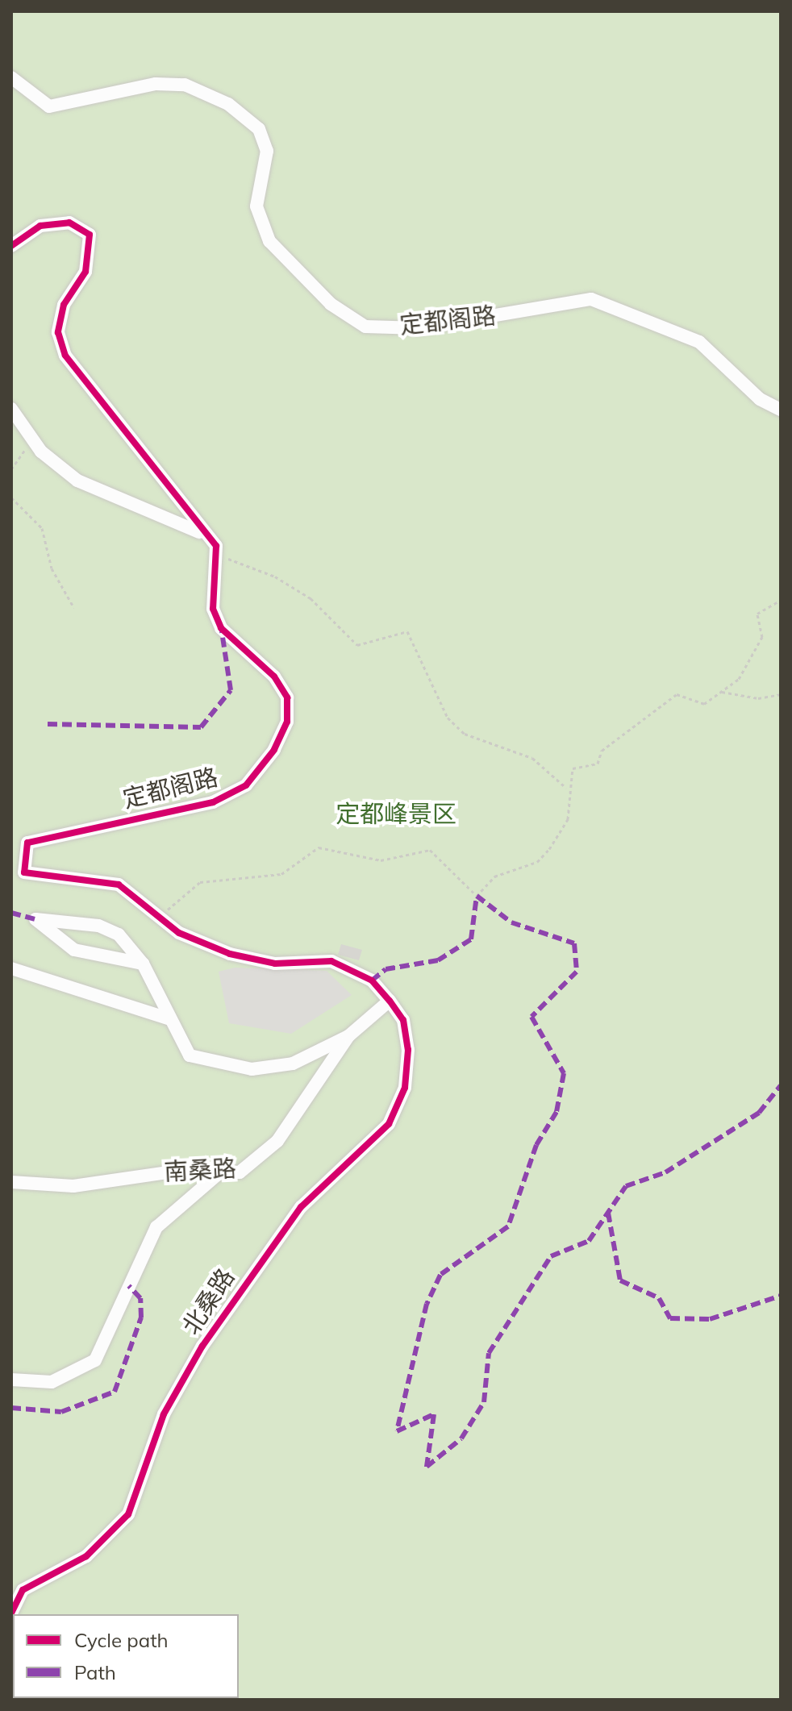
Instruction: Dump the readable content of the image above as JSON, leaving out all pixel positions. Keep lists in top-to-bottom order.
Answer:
{
  "streets": {
    "street": ["定都阁路", "南桑路", "北桑路"]
  },
  "crossings": [
    ["定都阁路", "南桑路"],
    ["定都阁路", "北桑路"],
    ["南桑路", "北桑路"]
  ],
  "parks": ["定都峰景区"],
  "legend": ["Cycle path", "Path"]
}
